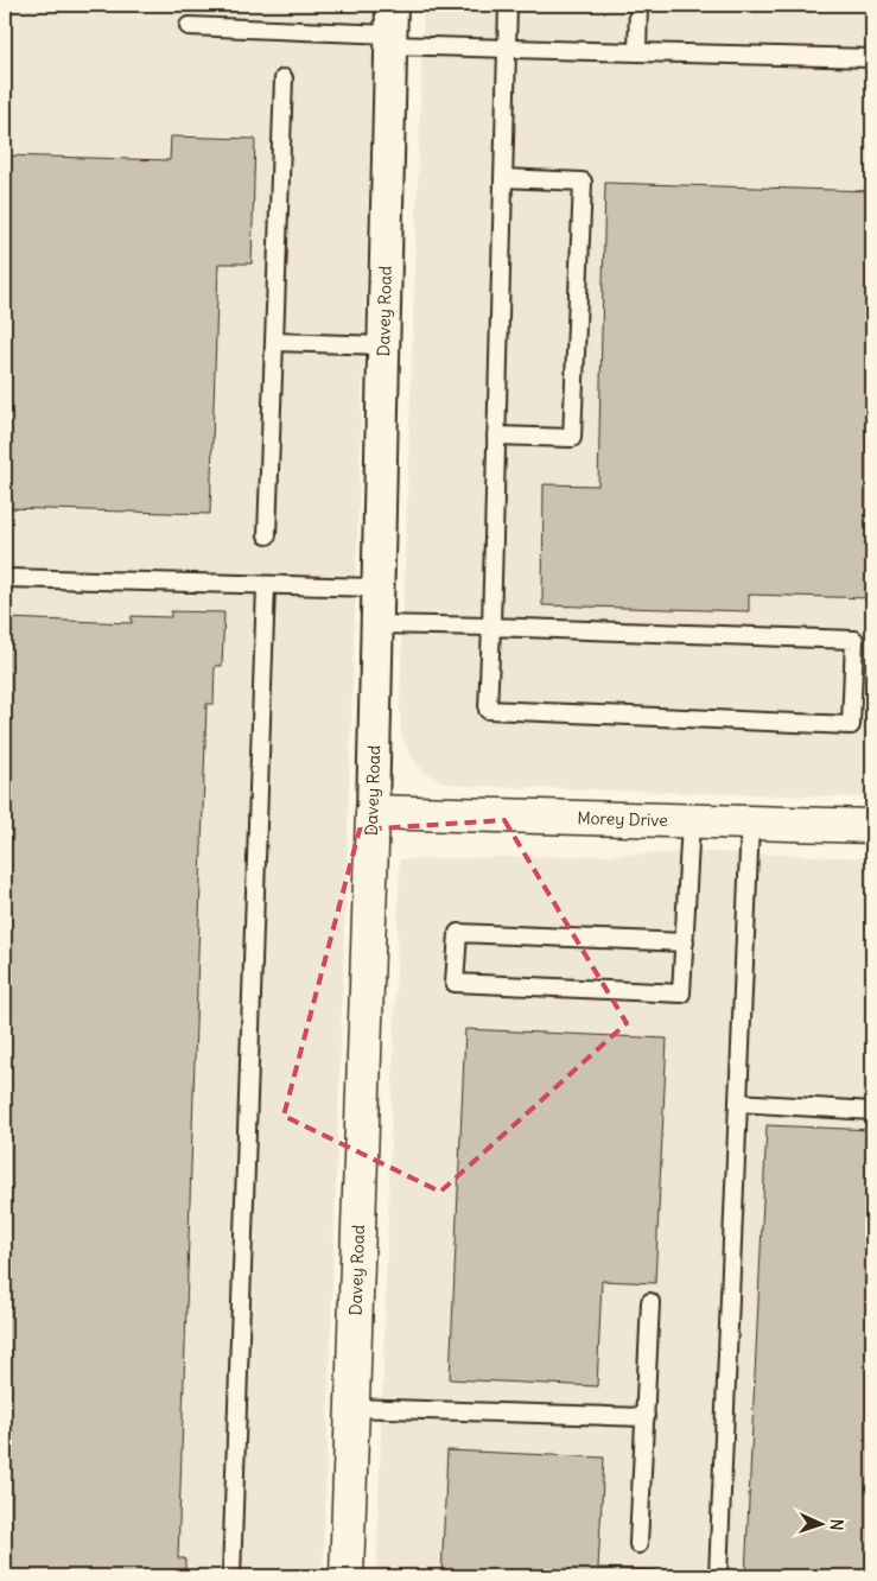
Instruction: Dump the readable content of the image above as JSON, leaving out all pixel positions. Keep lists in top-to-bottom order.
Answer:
{
  "streets": {
    "street": ["Davey Road", "Morey Drive"]
  },
  "crossings": [
    ["Davey Road", "Morey Drive"]
  ],
  "north": "right"
}
